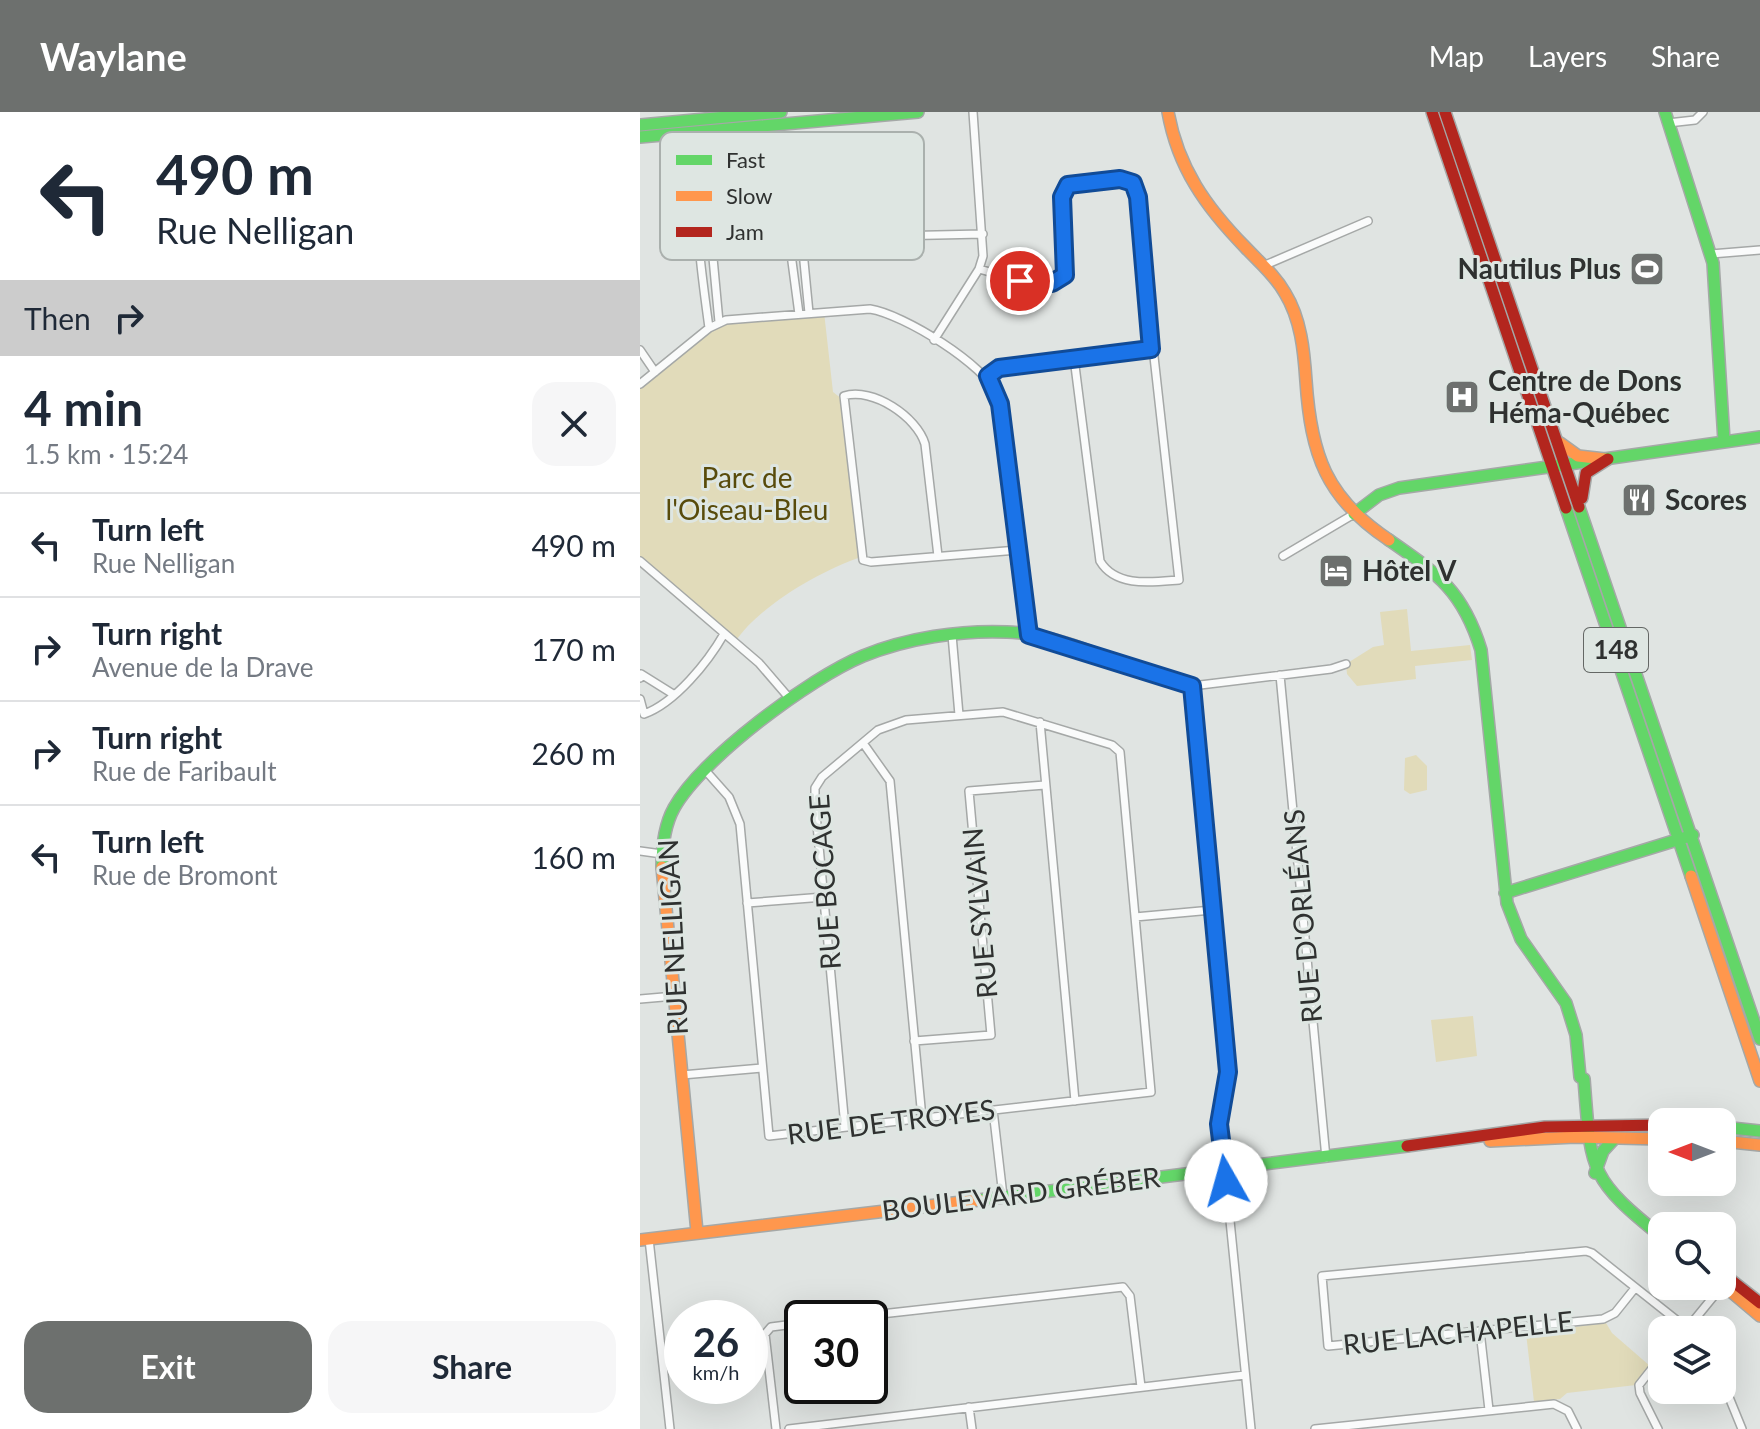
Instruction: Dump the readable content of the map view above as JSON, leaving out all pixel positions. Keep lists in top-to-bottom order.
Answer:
{
  "streets": {
    "street": [
      "148",
      "RUE BOCAGE",
      "RUE SYLVAIN",
      "RUE D'ORLÉANS",
      "RUE NELLIGAN",
      "RUE DE TROYES",
      "BOULEVARD GRÉBER",
      "RUE LACHAPELLE"
    ]
  },
  "crossings": [
    ["RUE BOCAGE", "RUE DE TROYES"],
    ["RUE D'ORLÉANS", "RUE NELLIGAN"],
    ["RUE D'ORLÉANS", "BOULEVARD GRÉBER"],
    ["RUE NELLIGAN", "RUE DE TROYES"],
    ["RUE NELLIGAN", "BOULEVARD GRÉBER"]
  ],
  "parks": ["Parc de l'Oiseau-Bleu"],
  "places": {
    "sports": ["Nautilus Plus"],
    "hospital": ["Centre de Dons Héma-Québec"],
    "restaurant": ["Scores"],
    "hotel": ["Hôtel V"]
  },
  "legend": ["Fast", "Slow", "Jam"],
  "north": "left",
  "page": {
    "header": "Waylane",
    "nav": ["Map", "Layers", "Share"],
    "turn": ["490 m", "Rue Nelligan"],
    "then": "Then",
    "heading": ["4 min", "1.5 km · 15:24"],
    "list": [
      {
        "name": "Turn left",
        "note": "Rue Nelligan",
        "value": "490 m"
      },
      {
        "name": "Turn right",
        "note": "Avenue de la Drave",
        "value": "170 m"
      },
      {
        "name": "Turn right",
        "note": "Rue de Faribault",
        "value": "260 m"
      },
      {
        "name": "Turn left",
        "note": "Rue de Bromont",
        "value": "160 m"
      }
    ],
    "speed": "26 km/h",
    "limit": "30",
    "buttons": ["Exit", "Share"]
  }
}
